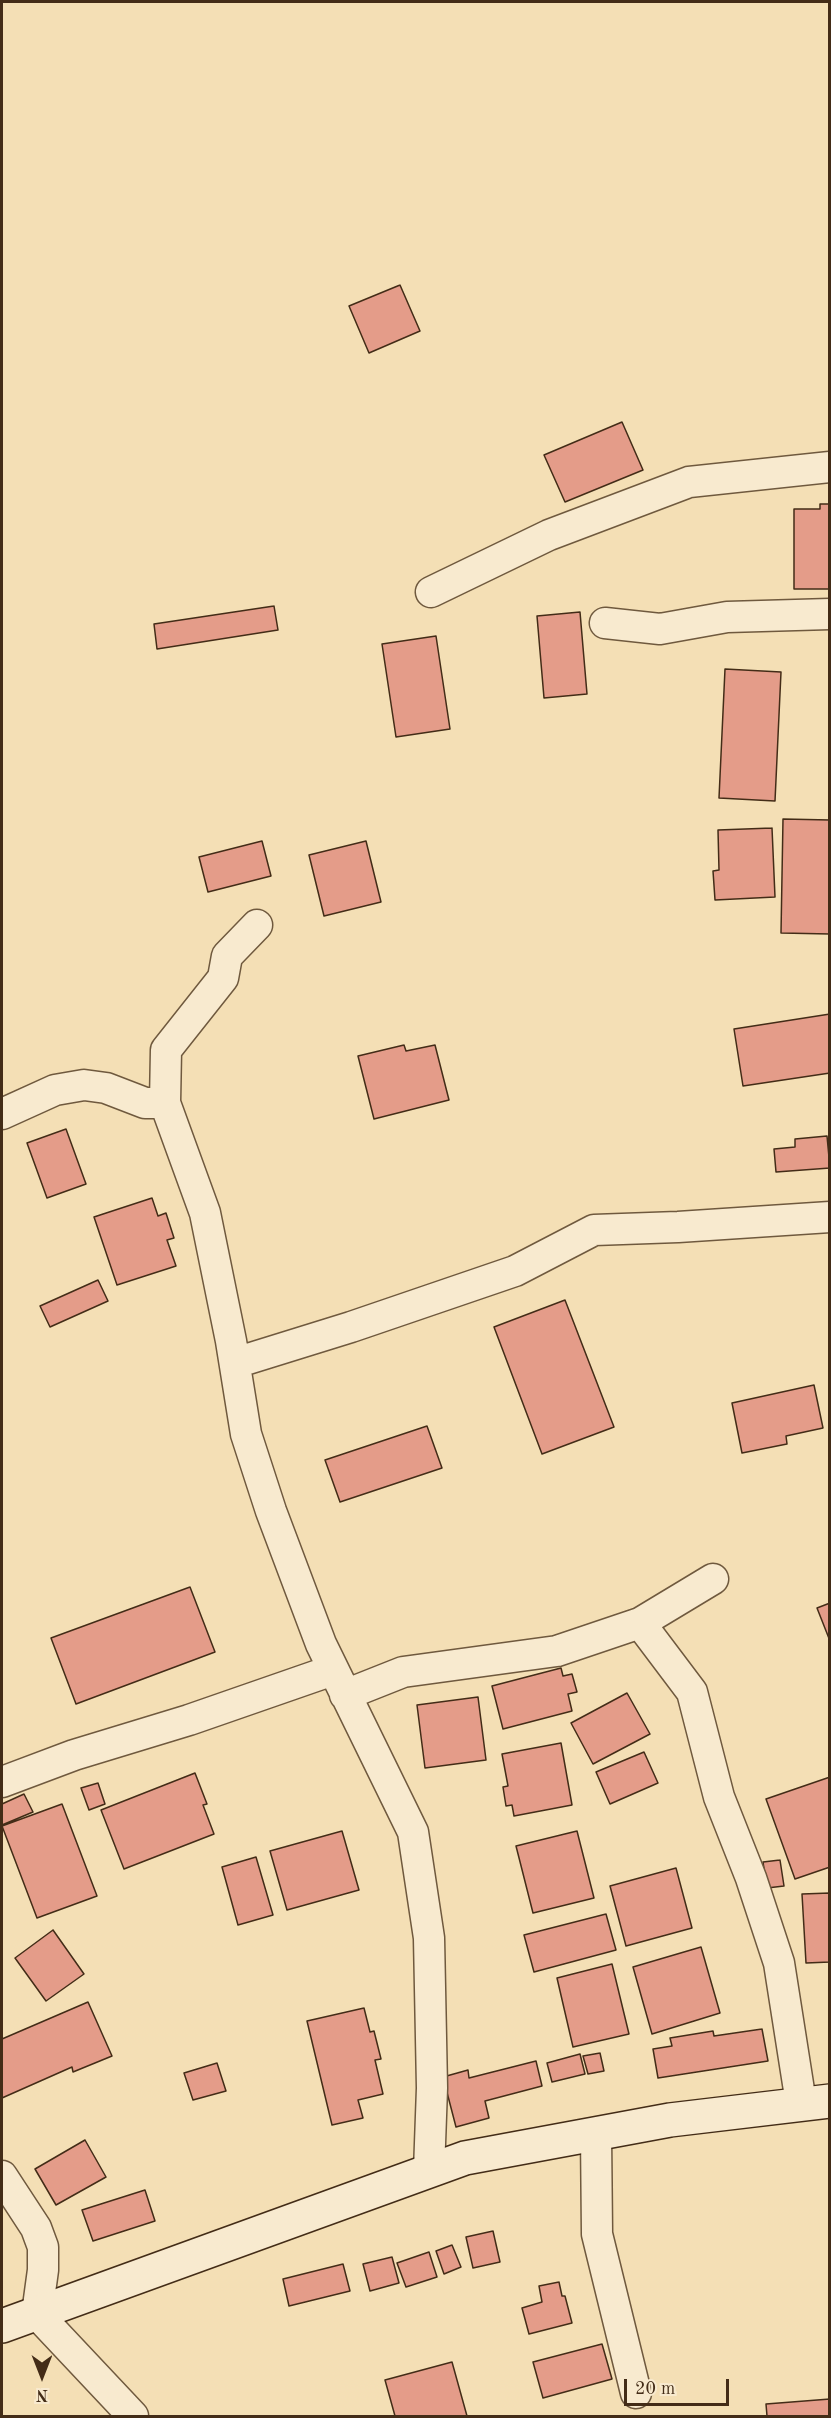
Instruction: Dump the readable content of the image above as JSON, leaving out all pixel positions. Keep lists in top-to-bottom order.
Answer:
{
  "scale_bar": "20 m",
  "north": "bottom"
}
